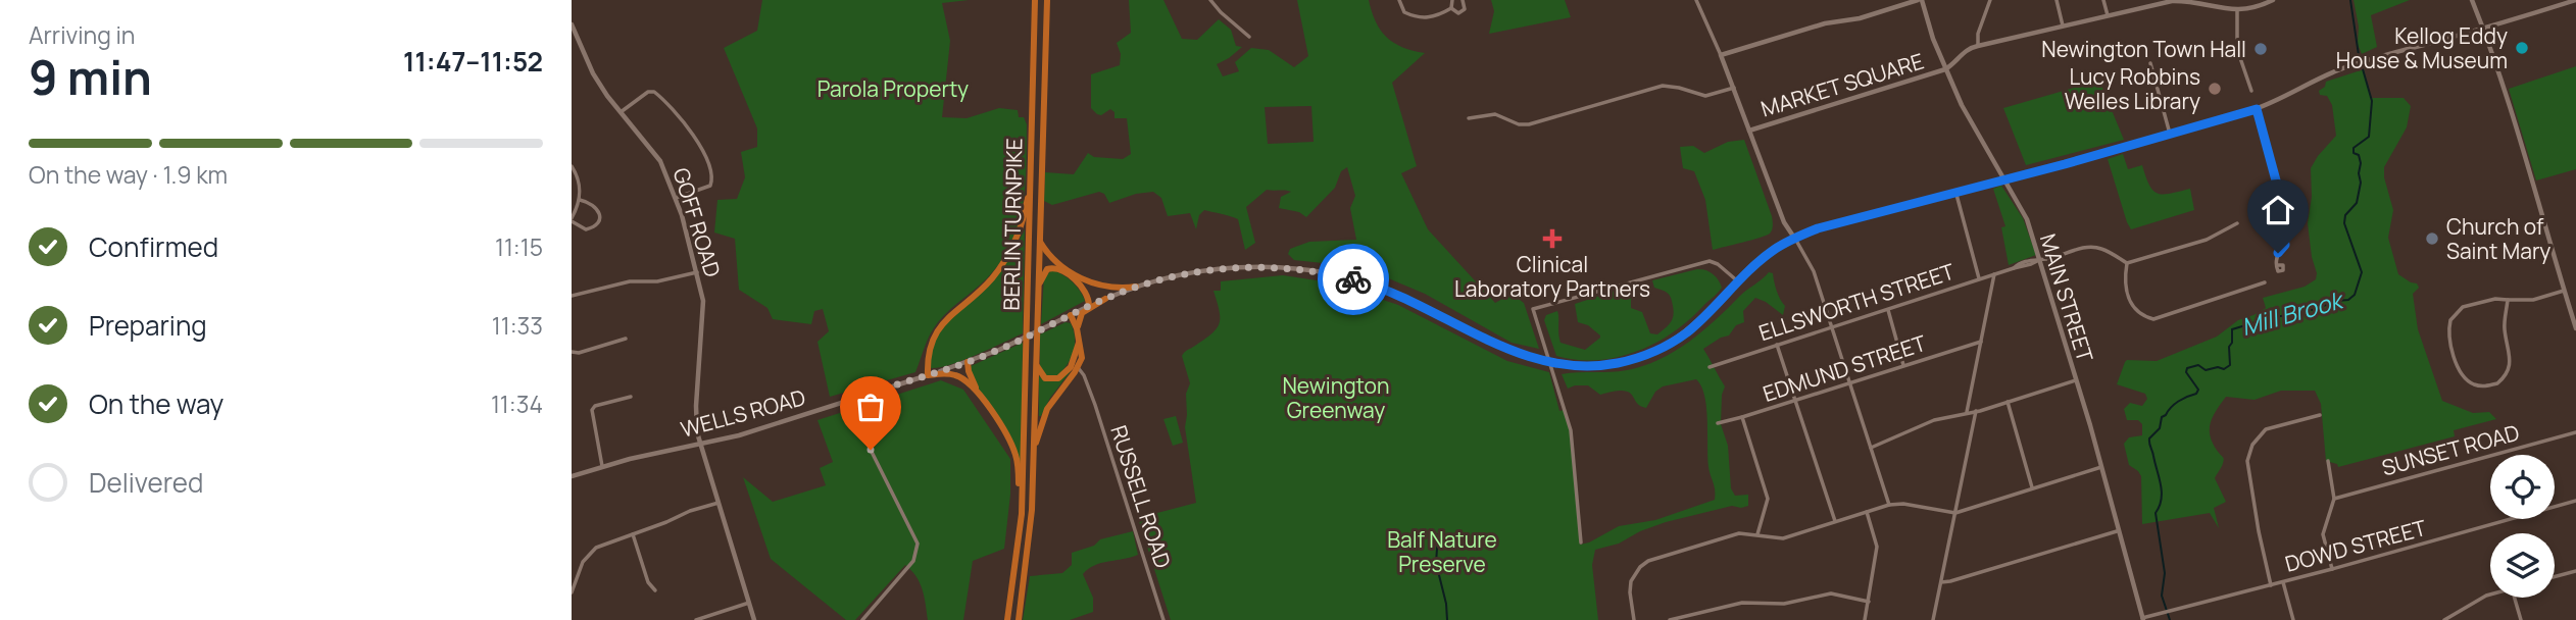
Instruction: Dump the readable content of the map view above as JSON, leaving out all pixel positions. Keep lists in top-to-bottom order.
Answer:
{
  "streets": {
    "highway": ["BERLIN TURNPIKE"],
    "main road": [
      "MARKET SQUARE",
      "GOFF ROAD",
      "MAIN STREET",
      "WELLS ROAD"
    ],
    "street": [
      "ELLSWORTH STREET",
      "EDMUND STREET",
      "SUNSET ROAD",
      "RUSSELL ROAD",
      "DOWD STREET"
    ]
  },
  "crossings": [
    ["MARKET SQUARE", "MAIN STREET"],
    ["GOFF ROAD", "WELLS ROAD"],
    ["MAIN STREET", "ELLSWORTH STREET"],
    ["MAIN STREET", "WELLS ROAD"],
    ["MAIN STREET", "DOWD STREET"]
  ],
  "water": ["Mill Brook"],
  "parks": ["Parola Property", "Newington Greenway", "Balf Nature Preserve"],
  "places": {
    "other": [
      "Kellog Eddy House & Museum",
      "Newington Town Hall",
      "Lucy Robbins Welles Library",
      "Church of Saint Mary"
    ],
    "health": ["Clinical Laboratory Partners"]
  },
  "page": {
    "heading": ["9 min", "Arriving in", "11:47–11:52"],
    "bar": "On the way · 1.9 km",
    "list": [
      ["Confirmed", "11:15"],
      ["Preparing", "11:33"],
      ["On the way", "11:34"],
      "Delivered"
    ]
  }
}
